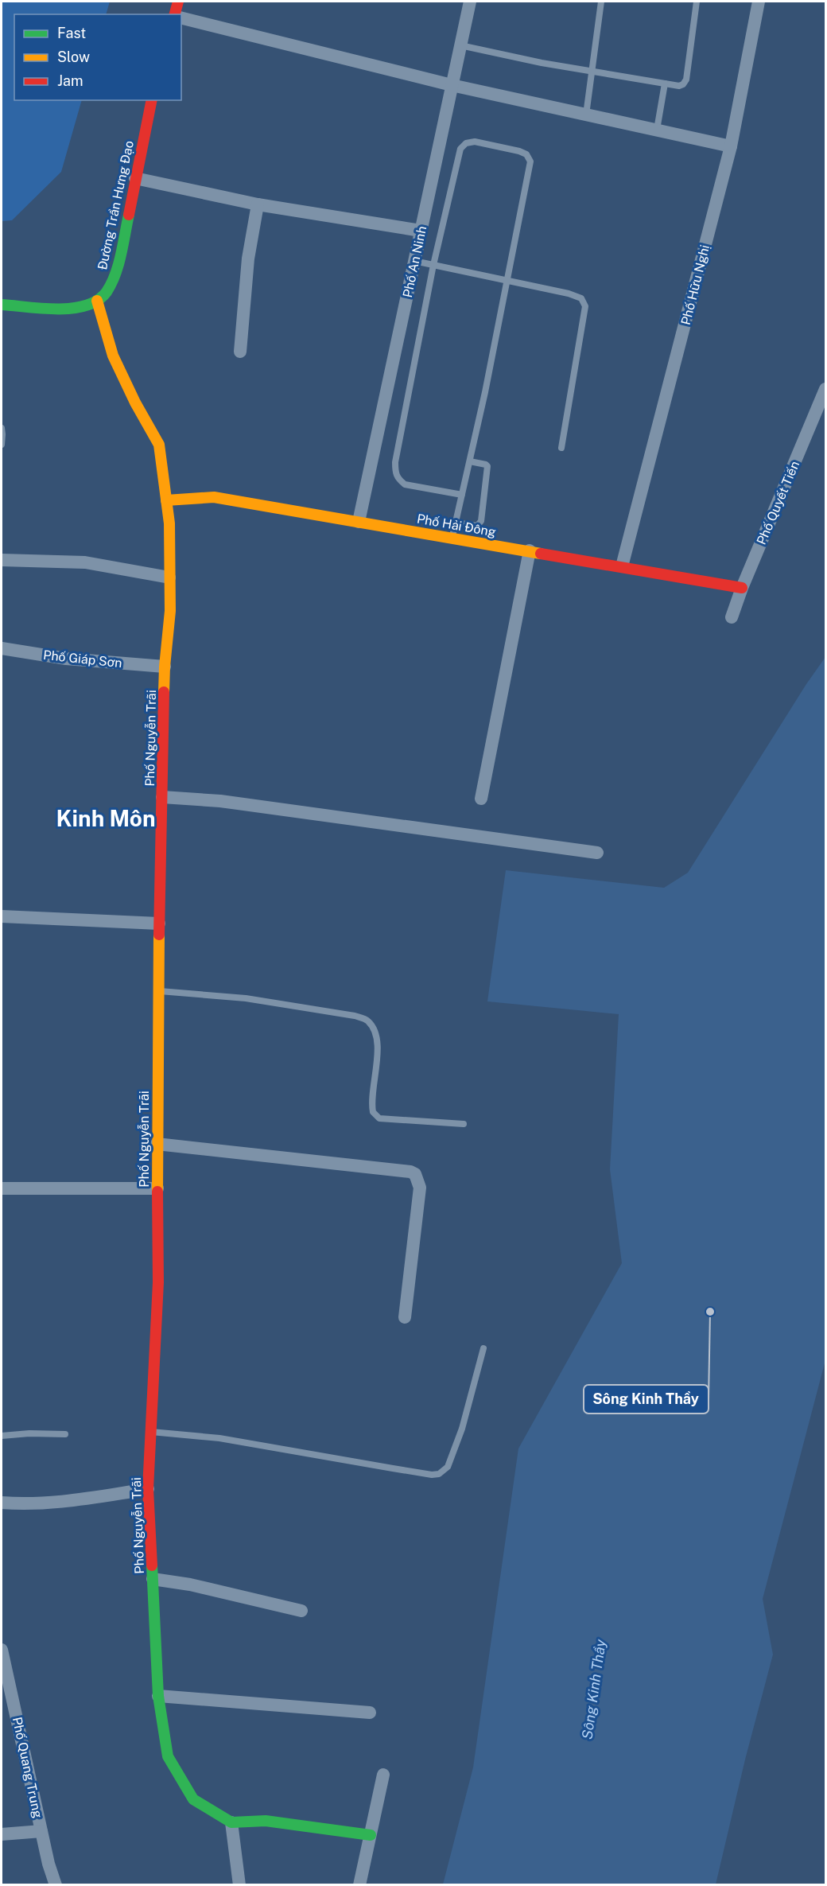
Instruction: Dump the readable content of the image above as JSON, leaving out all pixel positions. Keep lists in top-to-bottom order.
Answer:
{
  "streets": {
    "street": [
      "Đường Trần Hưng Đạo",
      "Phố An Ninh",
      "Phố Hữu Nghị",
      "Phố Quyết Tiến",
      "Phố Hải Đông",
      "Phố Giáp Sơn",
      "Phố Nguyễn Trãi",
      "Phố Quang Trung"
    ]
  },
  "crossings": [
    ["Đường Trần Hưng Đạo", "Phố Nguyễn Trãi"],
    ["Phố An Ninh", "Phố Hải Đông"],
    ["Phố Hữu Nghị", "Phố Hải Đông"],
    ["Phố Quyết Tiến", "Phố Hải Đông"],
    ["Phố Hải Đông", "Phố Nguyễn Trãi"],
    ["Phố Giáp Sơn", "Phố Nguyễn Trãi"]
  ],
  "districts": ["Kinh Môn"],
  "water": ["Sông Kinh Thầy"],
  "places": ["Sông Kinh Thầy"],
  "legend": ["Fast", "Slow", "Jam"]
}
